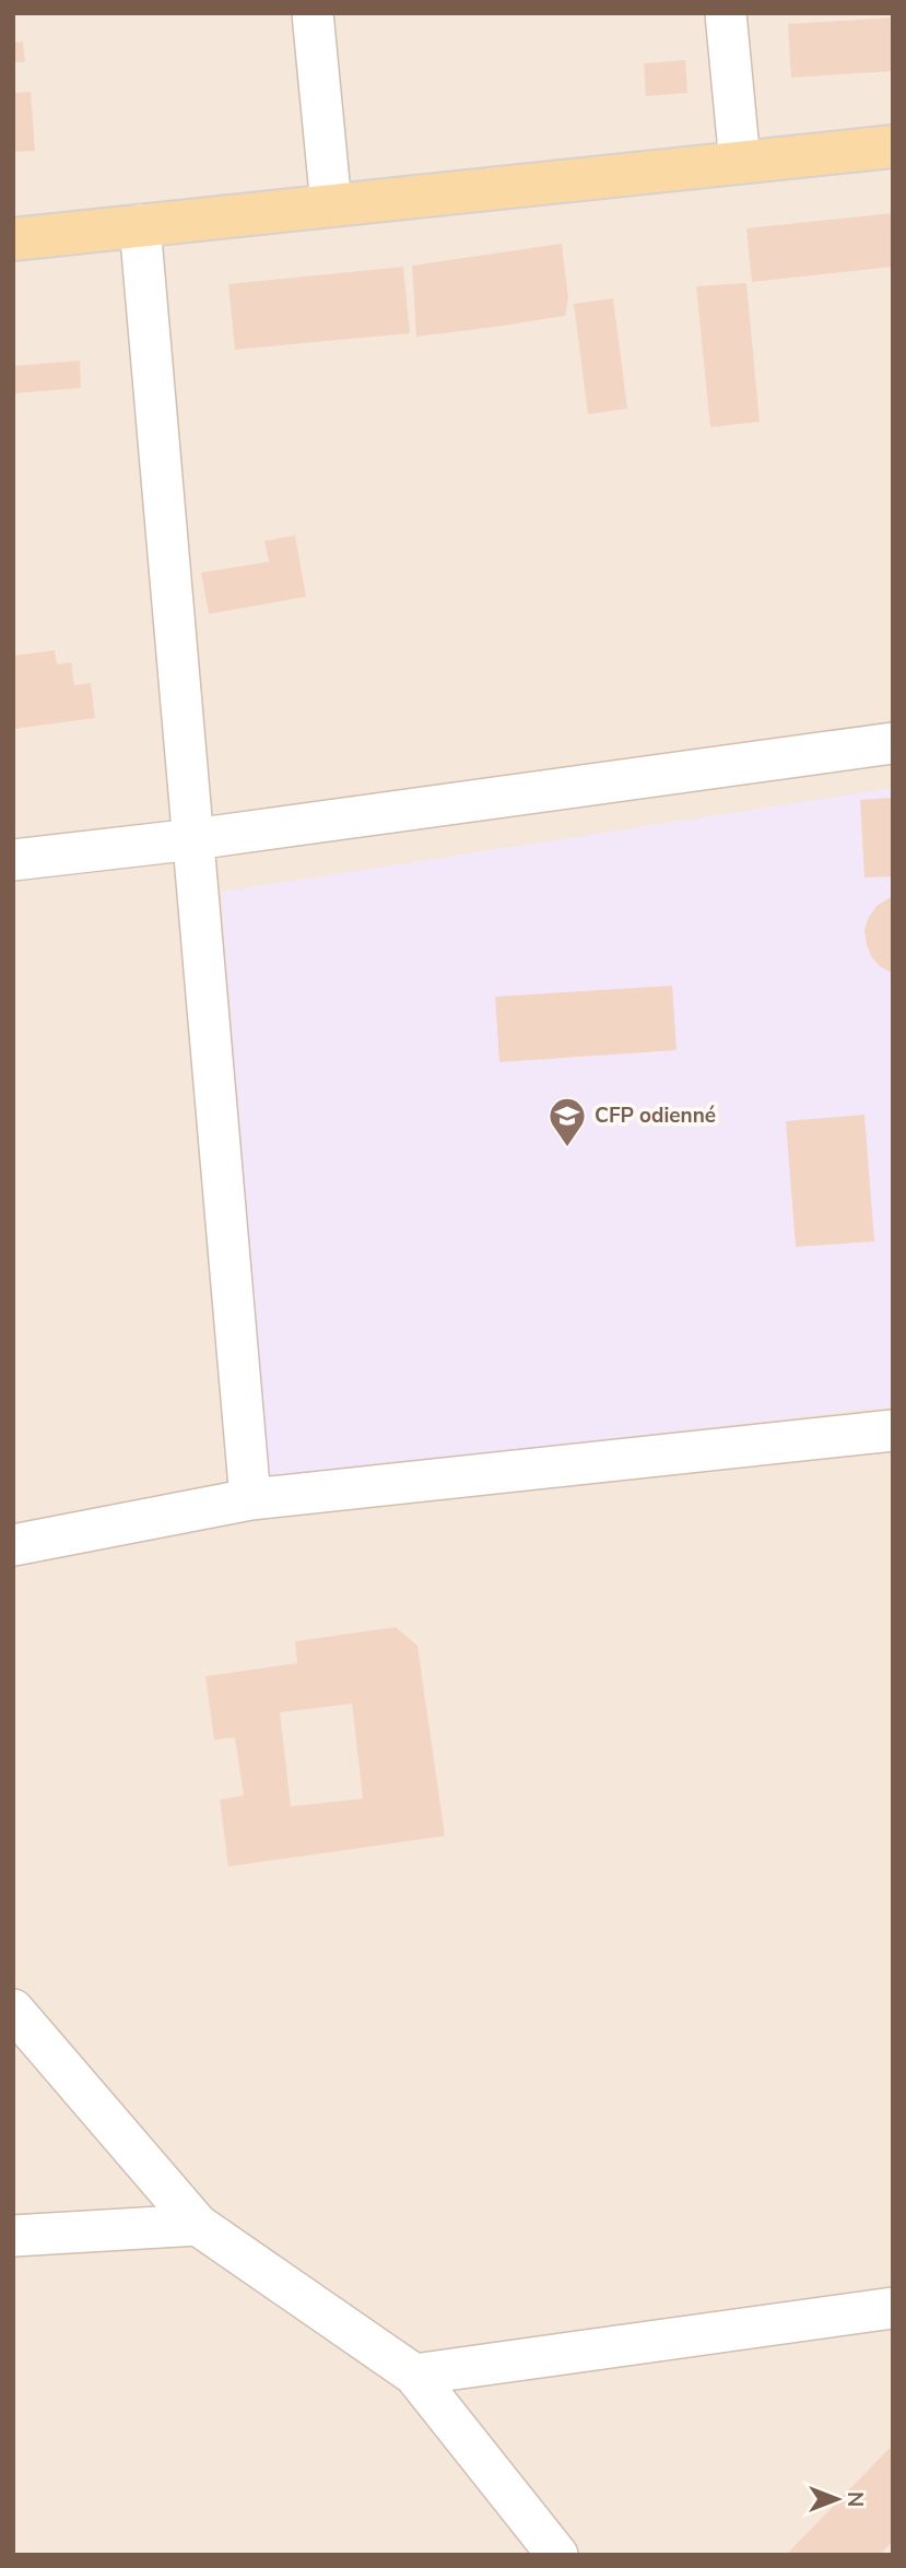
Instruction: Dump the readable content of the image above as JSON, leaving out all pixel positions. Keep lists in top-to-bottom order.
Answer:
{
  "places": {
    "school or university": ["CFP odienné"]
  },
  "north": "right"
}
